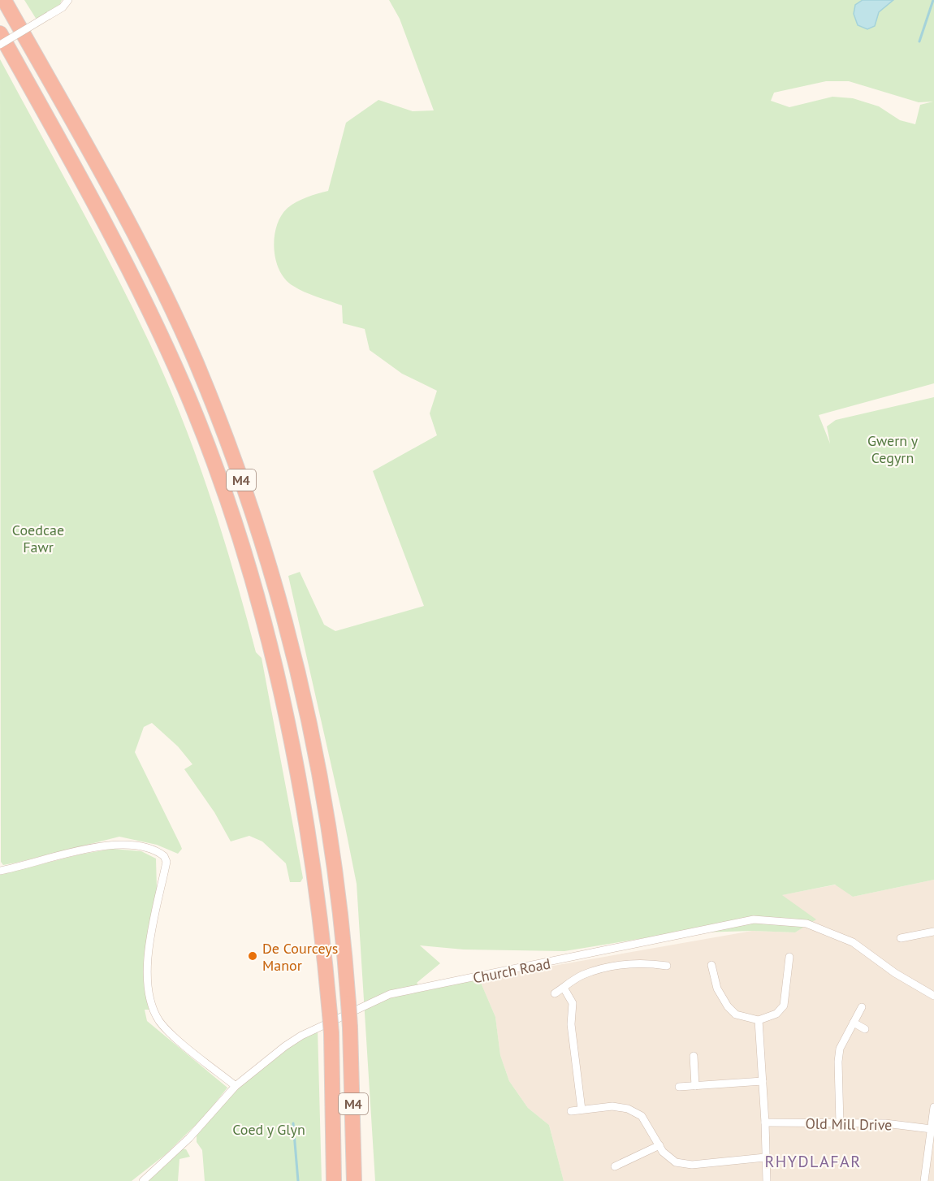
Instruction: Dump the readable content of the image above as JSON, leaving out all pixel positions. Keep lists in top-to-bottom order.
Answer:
{
  "streets": {
    "highway": ["M4"],
    "street": ["Church Road", "Old Mill Drive"]
  },
  "districts": ["RHYDLAFAR"],
  "parks": ["Gwern y Cegyrn", "Coedcae Fawr", "Coed y Glyn"],
  "places": ["De Courceys Manor"]
}
